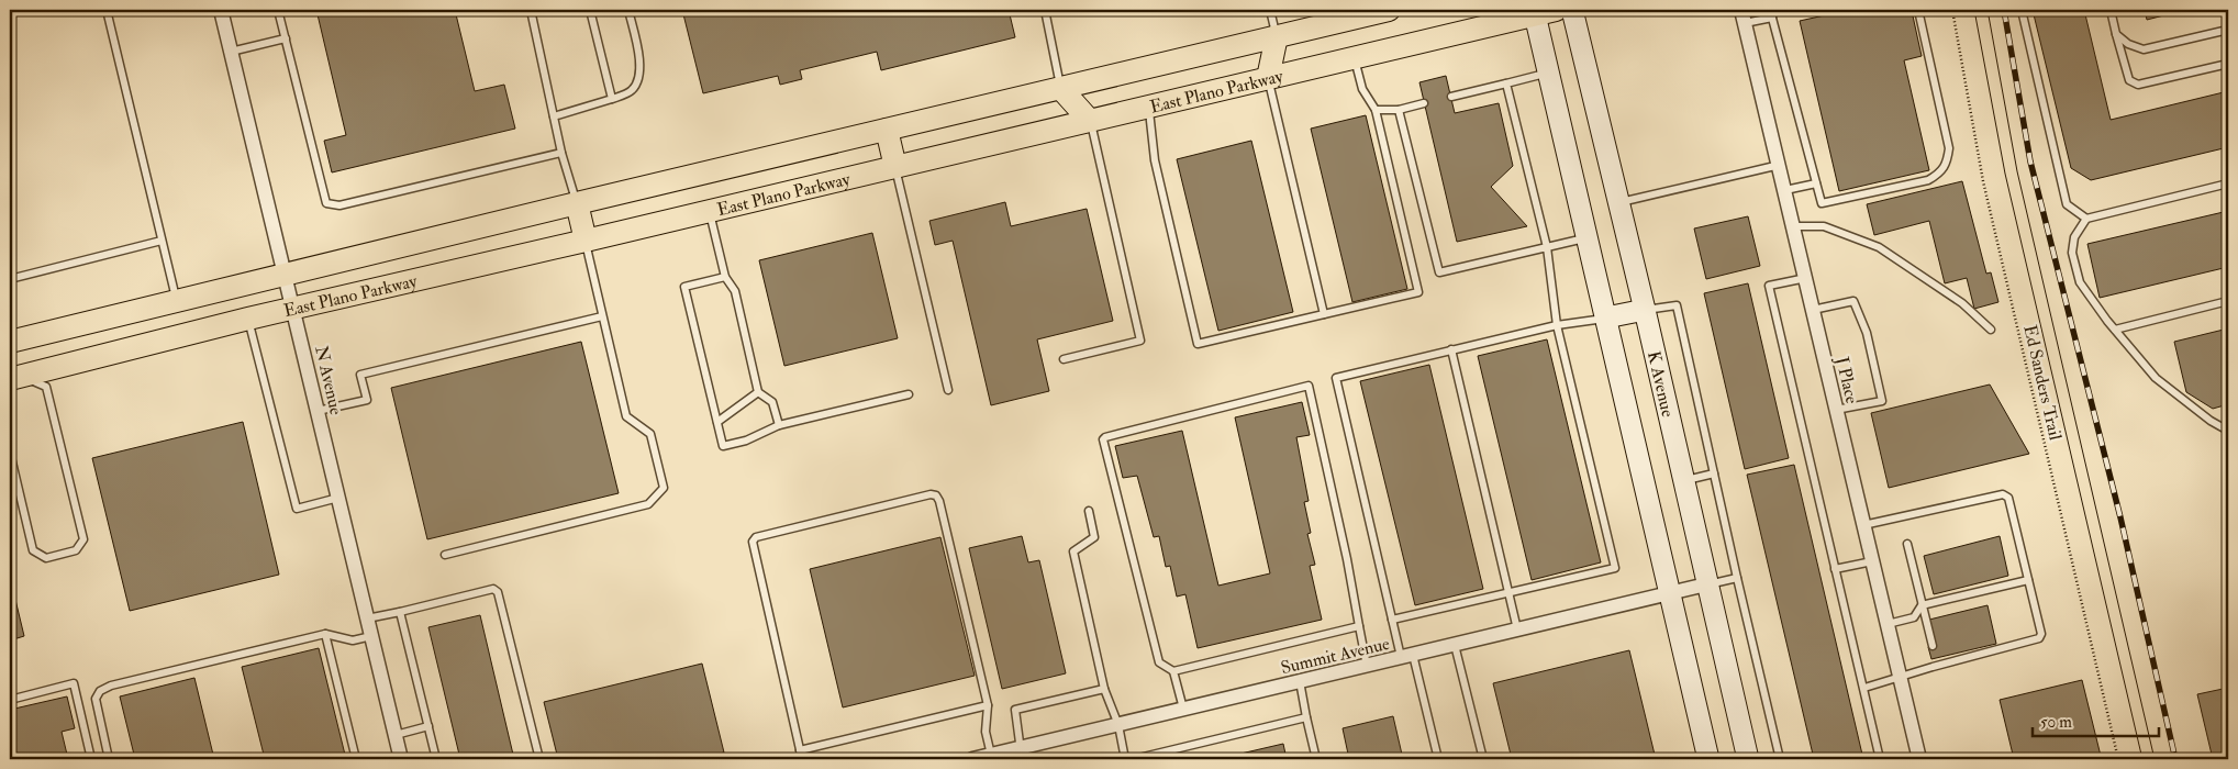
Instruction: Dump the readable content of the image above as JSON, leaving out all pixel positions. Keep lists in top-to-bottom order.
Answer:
{
  "streets": {
    "main road": ["East Plano Parkway", "K Avenue"],
    "street": ["N Avenue", "J Place", "Summit Avenue"],
    "path": ["Ed Sanders Trail"]
  },
  "crossings": [
    ["East Plano Parkway", "N Avenue"],
    ["K Avenue", "Summit Avenue"]
  ],
  "scale_bar": "50 m"
}
